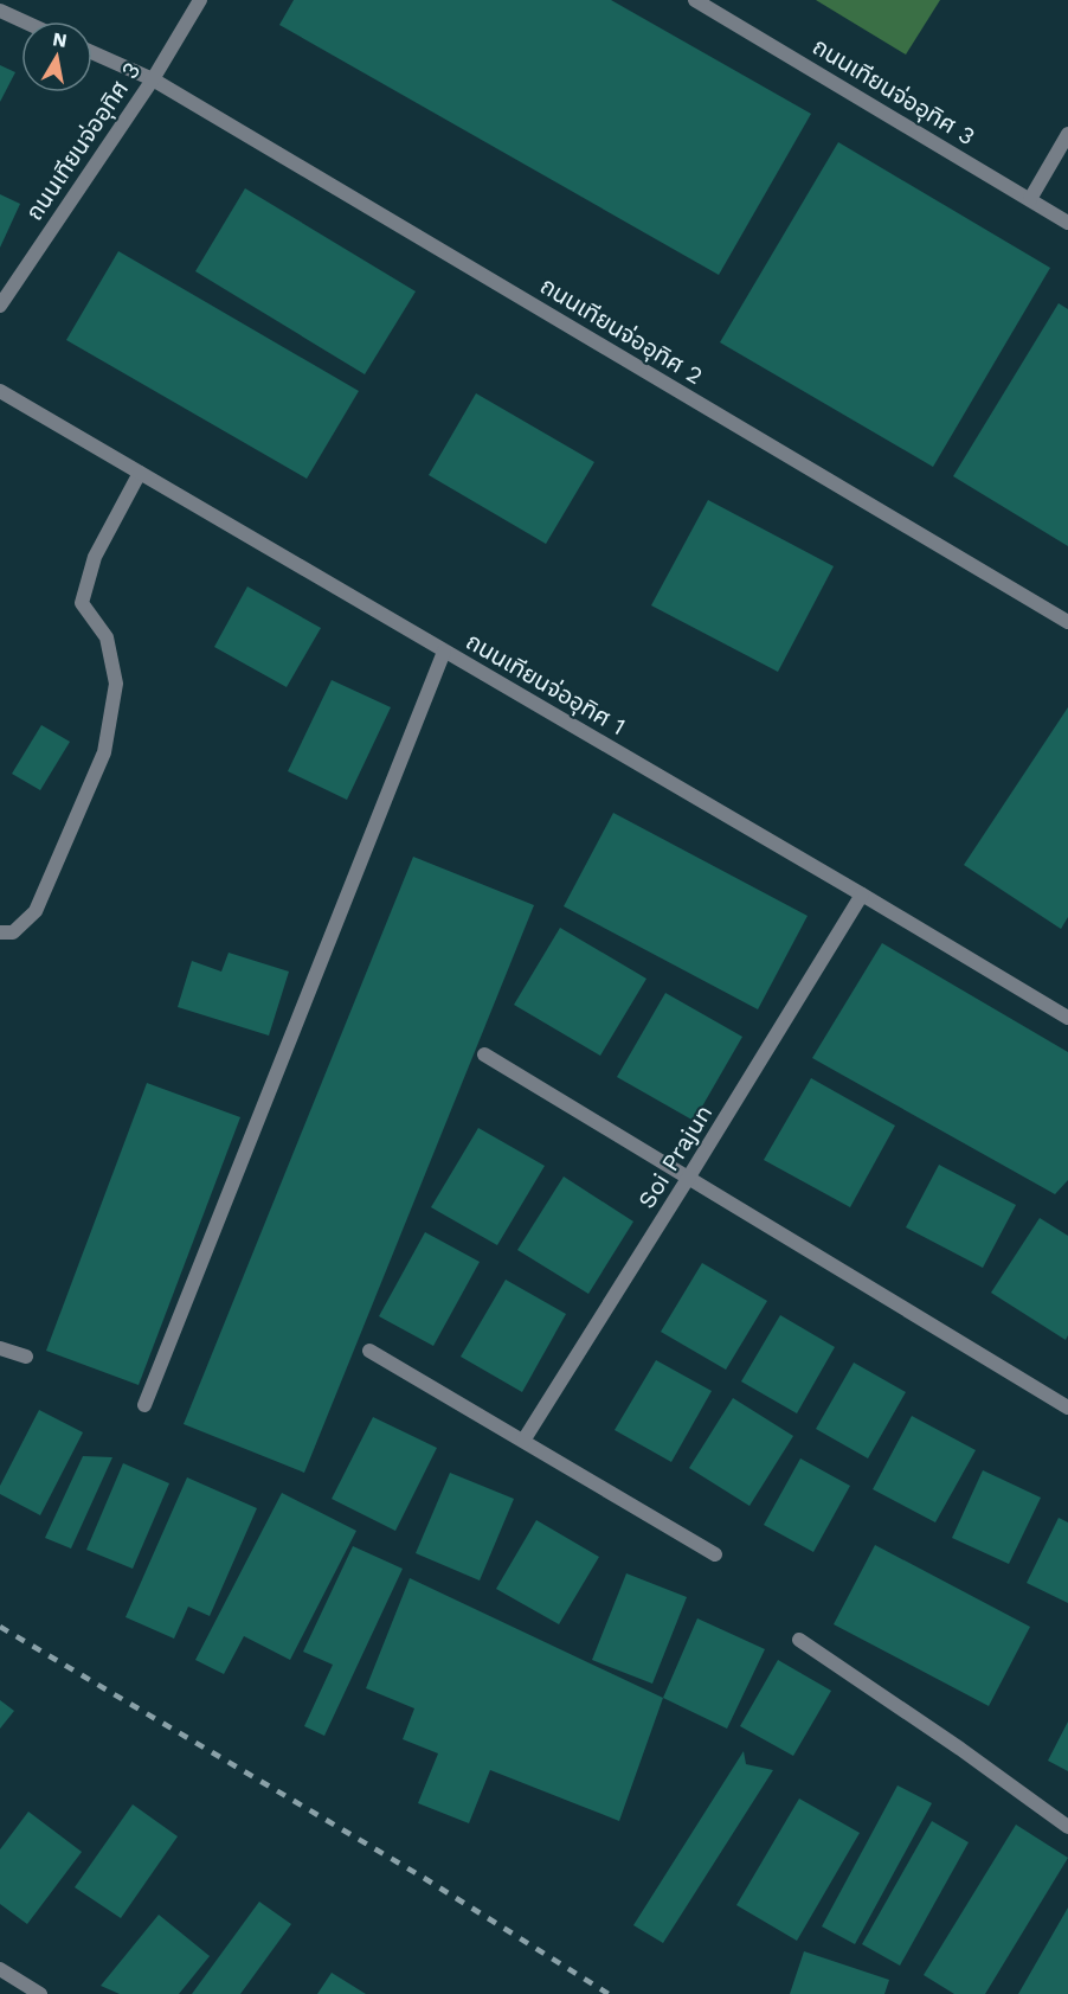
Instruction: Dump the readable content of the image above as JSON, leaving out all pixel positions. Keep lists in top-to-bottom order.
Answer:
{
  "streets": {
    "street": [
      "ถนนเทียนจ่ออุทิศ 3",
      "ถนนเทียนจ่ออุทิศ 2",
      "ถนนเทียนจ่ออุทิศ 1",
      "Soi Prajun"
    ]
  },
  "crossings": [
    ["ถนนเทียนจ่ออุทิศ 3", "ถนนเทียนจ่ออุทิศ 2"],
    ["ถนนเทียนจ่ออุทิศ 1", "Soi Prajun"]
  ],
  "north": "top"
}
